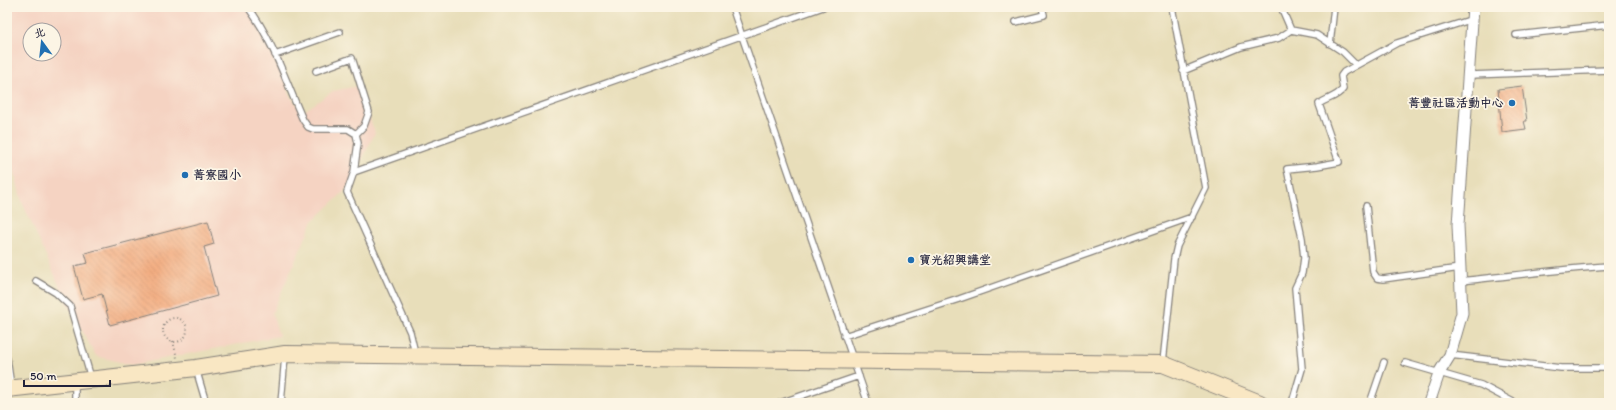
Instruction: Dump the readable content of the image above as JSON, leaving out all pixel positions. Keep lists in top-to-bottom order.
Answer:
{
  "places": ["菁豐社區活動中心", "菁寮國小", "寶光紹興講堂"],
  "scale_bar": "50 m",
  "north": "top"
}
